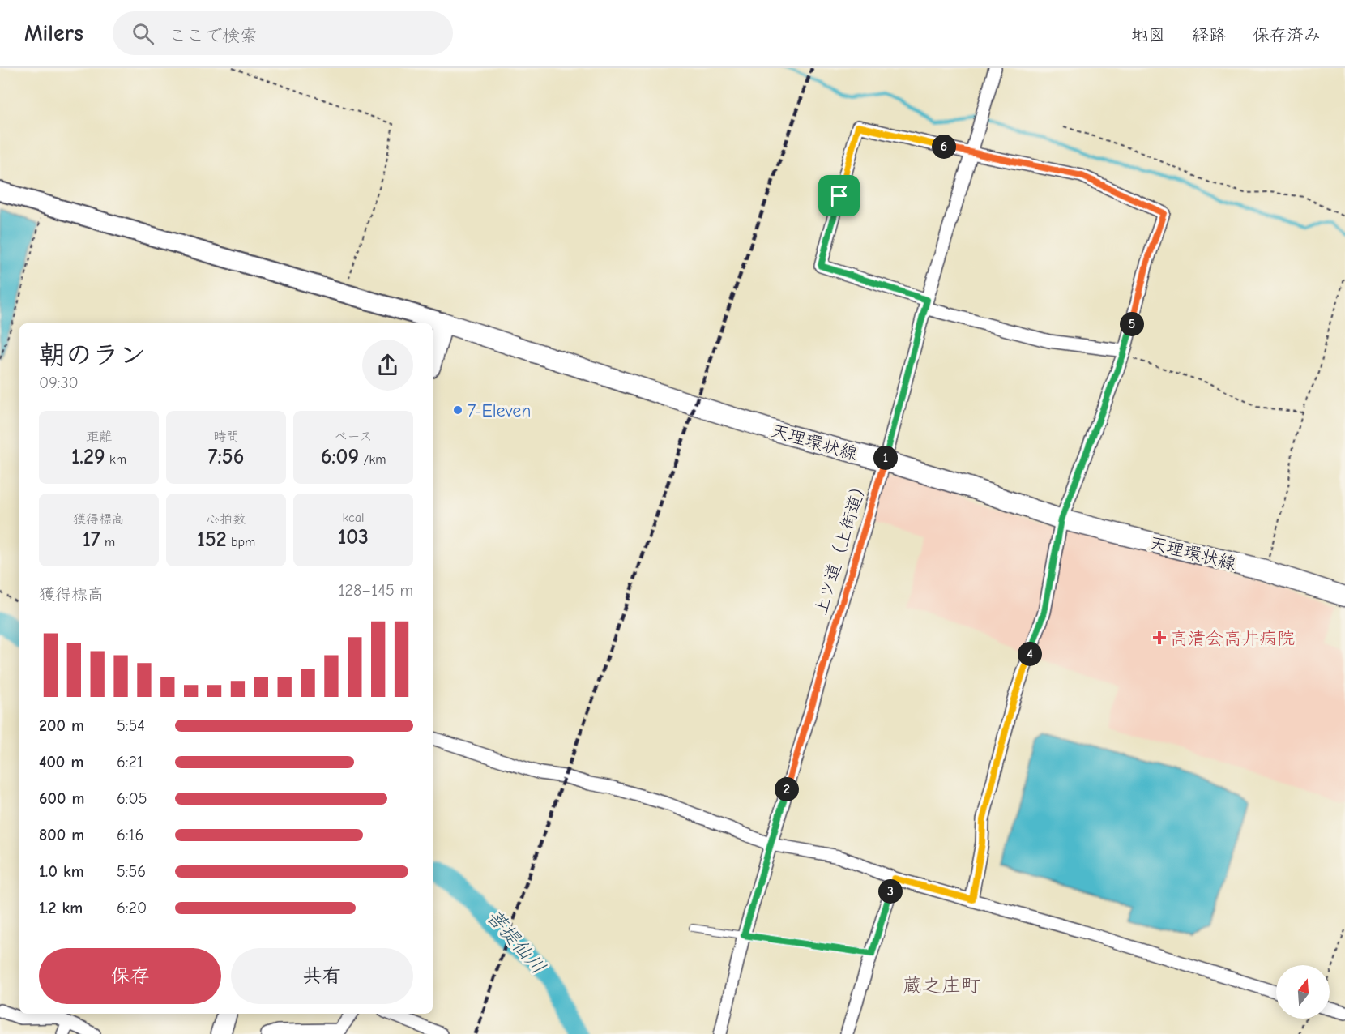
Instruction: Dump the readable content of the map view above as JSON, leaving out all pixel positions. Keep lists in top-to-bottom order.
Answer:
{
  "streets": {
    "main road": ["天理環状線"],
    "street": ["上ツ道（上街道）"]
  },
  "crossings": [
    ["天理環状線", "上ツ道（上街道）"]
  ],
  "districts": ["蔵之庄町"],
  "water": ["菩提仙川"],
  "places": {
    "other": ["7-Eleven"],
    "health": ["高清会高井病院"]
  },
  "north": "top",
  "page": {
    "header": "Milers",
    "search": "ここで検索",
    "nav": ["地図", "経路", "保存済み"],
    "pins": [
      "6",
      "5",
      "1",
      "4",
      "2",
      "3"
    ],
    "heading": ["朝のラン", "09:30"],
    "stats": [
      ["距離", "1.29 km"],
      ["時間", "7:56"],
      ["ペース", "6:09 /km"],
      ["獲得標高", "17 m"],
      ["心拍数", "152 bpm"],
      ["kcal", "103"]
    ],
    "chart": ["獲得標高", "128–145 m"],
    "list": [
      {
        "name": "200 m",
        "note": "5:54"
      },
      {
        "name": "400 m",
        "note": "6:21"
      },
      {
        "name": "600 m",
        "note": "6:05"
      },
      {
        "name": "800 m",
        "note": "6:16"
      },
      {
        "name": "1.0 km",
        "note": "5:56"
      },
      {
        "name": "1.2 km",
        "note": "6:20"
      }
    ],
    "buttons": ["保存", "共有"]
  }
}
